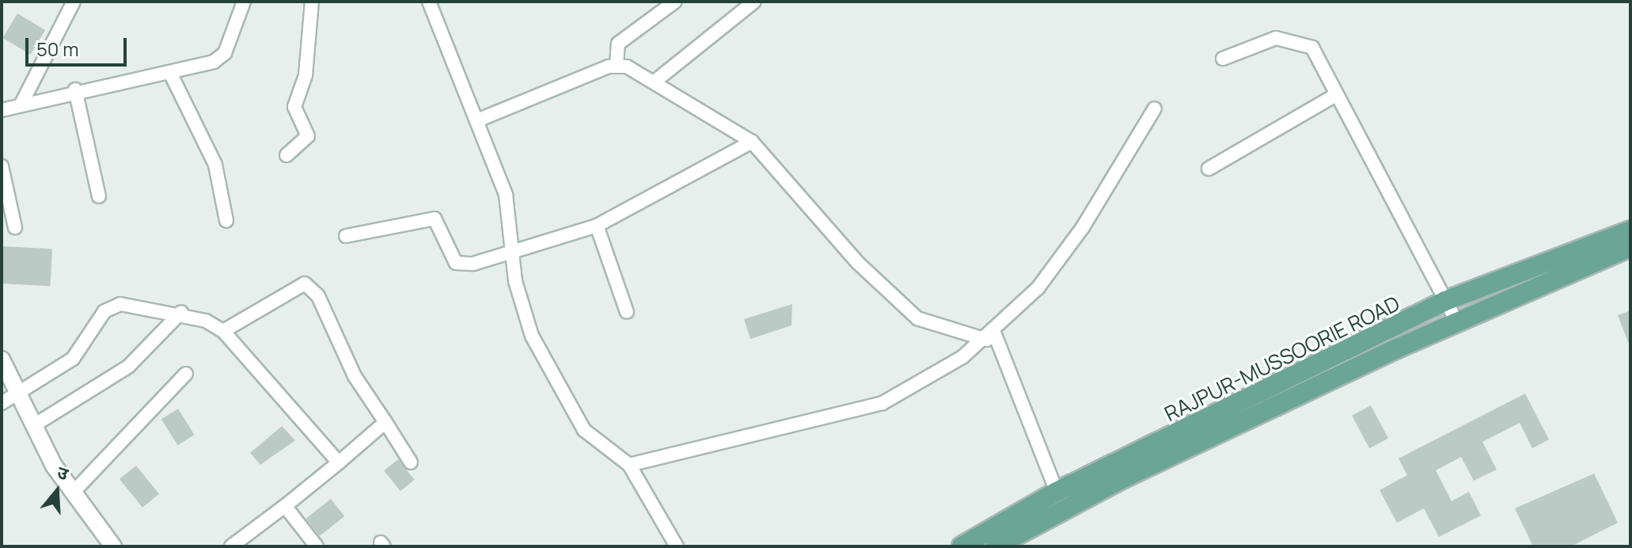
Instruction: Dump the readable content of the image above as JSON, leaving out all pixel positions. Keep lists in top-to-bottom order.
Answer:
{
  "streets": {
    "main road": ["RAJPUR-MUSSOORIE ROAD"]
  },
  "scale_bar": "50 m",
  "north": "top"
}
